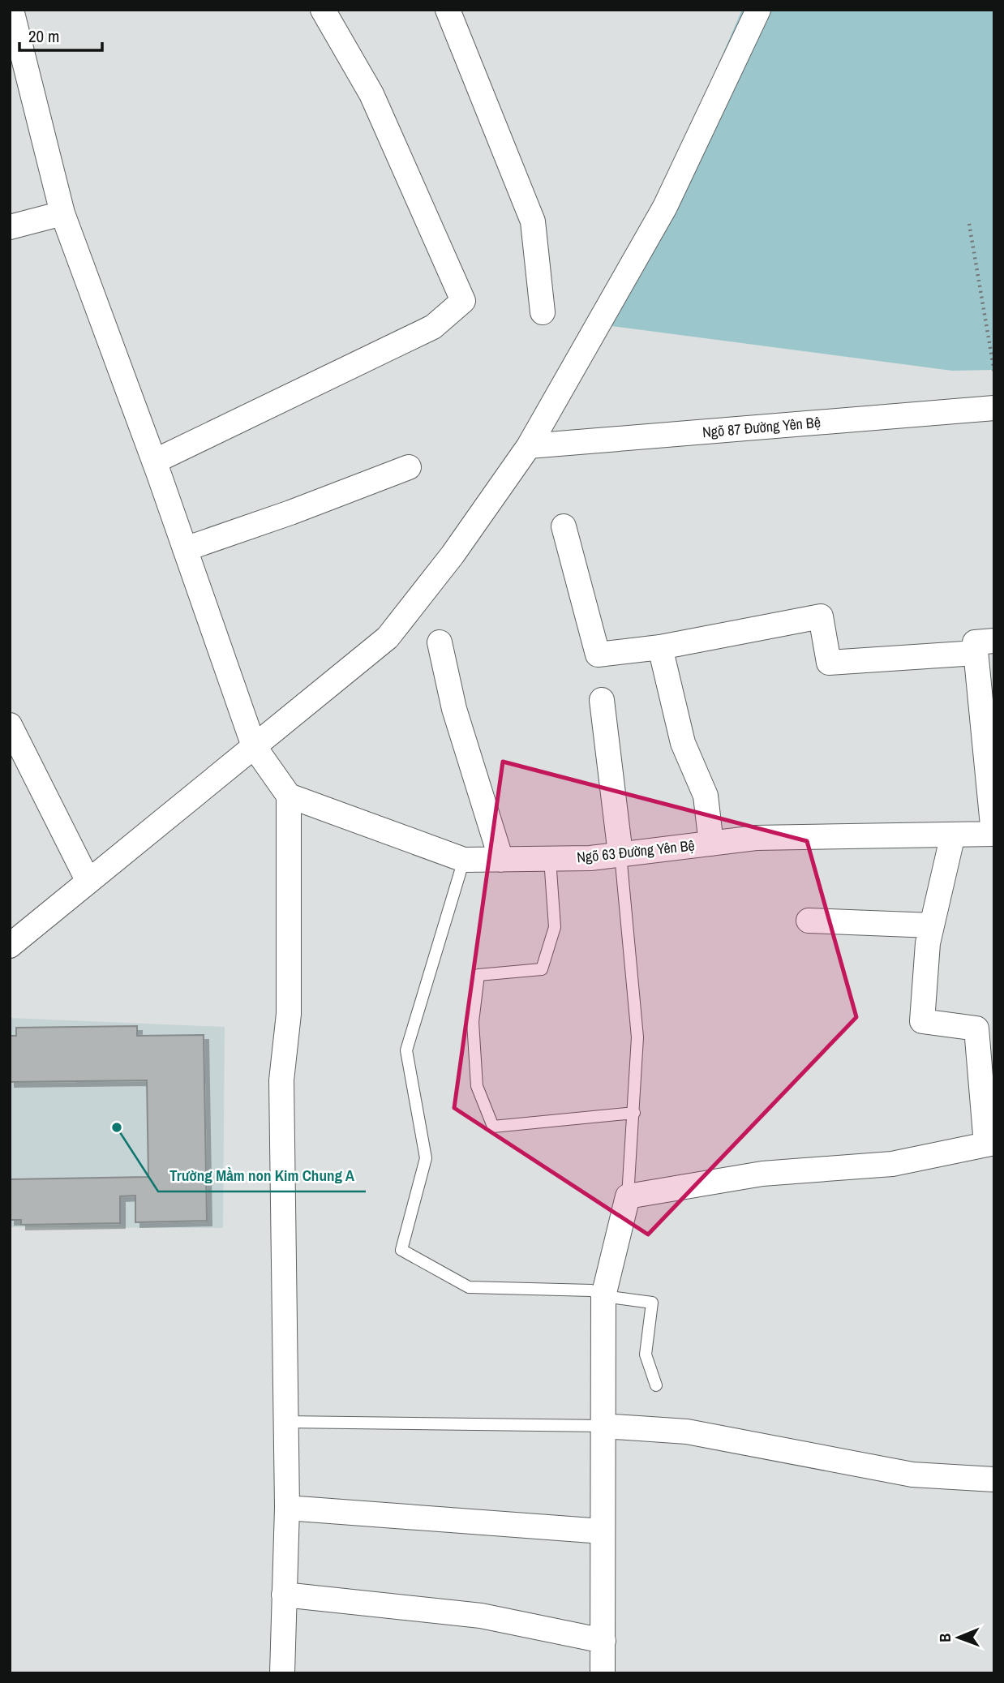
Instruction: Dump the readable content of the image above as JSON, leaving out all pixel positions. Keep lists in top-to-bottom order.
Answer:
{
  "streets": {
    "street": ["Ngõ 87 Đường Yên Bệ", "Ngõ 63 Đường Yên Bệ"]
  },
  "places": ["Trường Mầm non Kim Chung A"],
  "scale_bar": "20 m",
  "north": "left"
}
